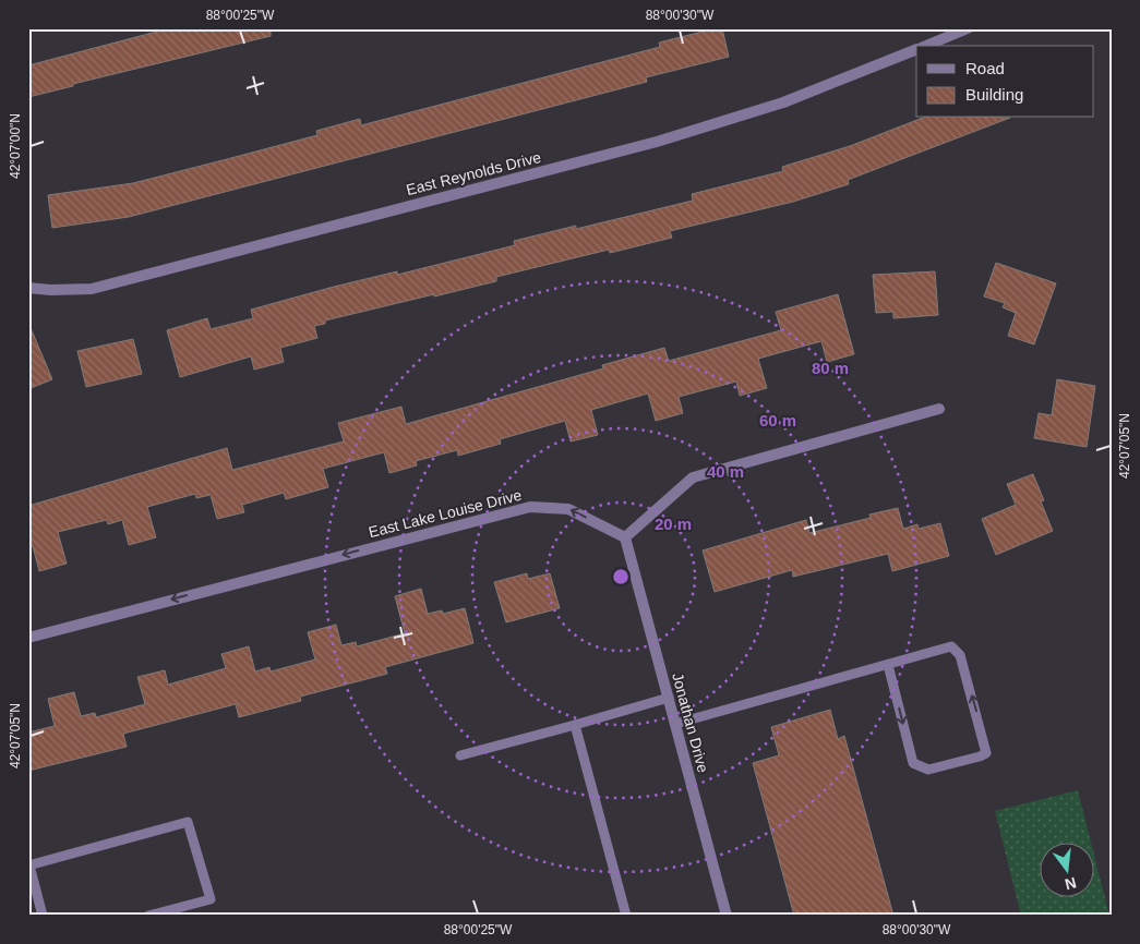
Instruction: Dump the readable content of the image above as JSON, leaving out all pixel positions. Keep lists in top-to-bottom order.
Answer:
{
  "streets": {
    "street": ["East Reynolds Drive", "East Lake Louise Drive", "Jonathan Drive"]
  },
  "crossings": [
    ["East Lake Louise Drive", "Jonathan Drive"]
  ],
  "one_way": ["East Lake Louise Drive"],
  "legend": ["Road", "Building"],
  "north": "bottom",
  "coordinates": [
    "88°00'25\"W",
    "88°00'30\"W",
    "42°07'00\"N",
    "42°07'05\"N"
  ],
  "rings": [
    "80 m",
    "60 m",
    "40 m",
    "20 m"
  ]
}
